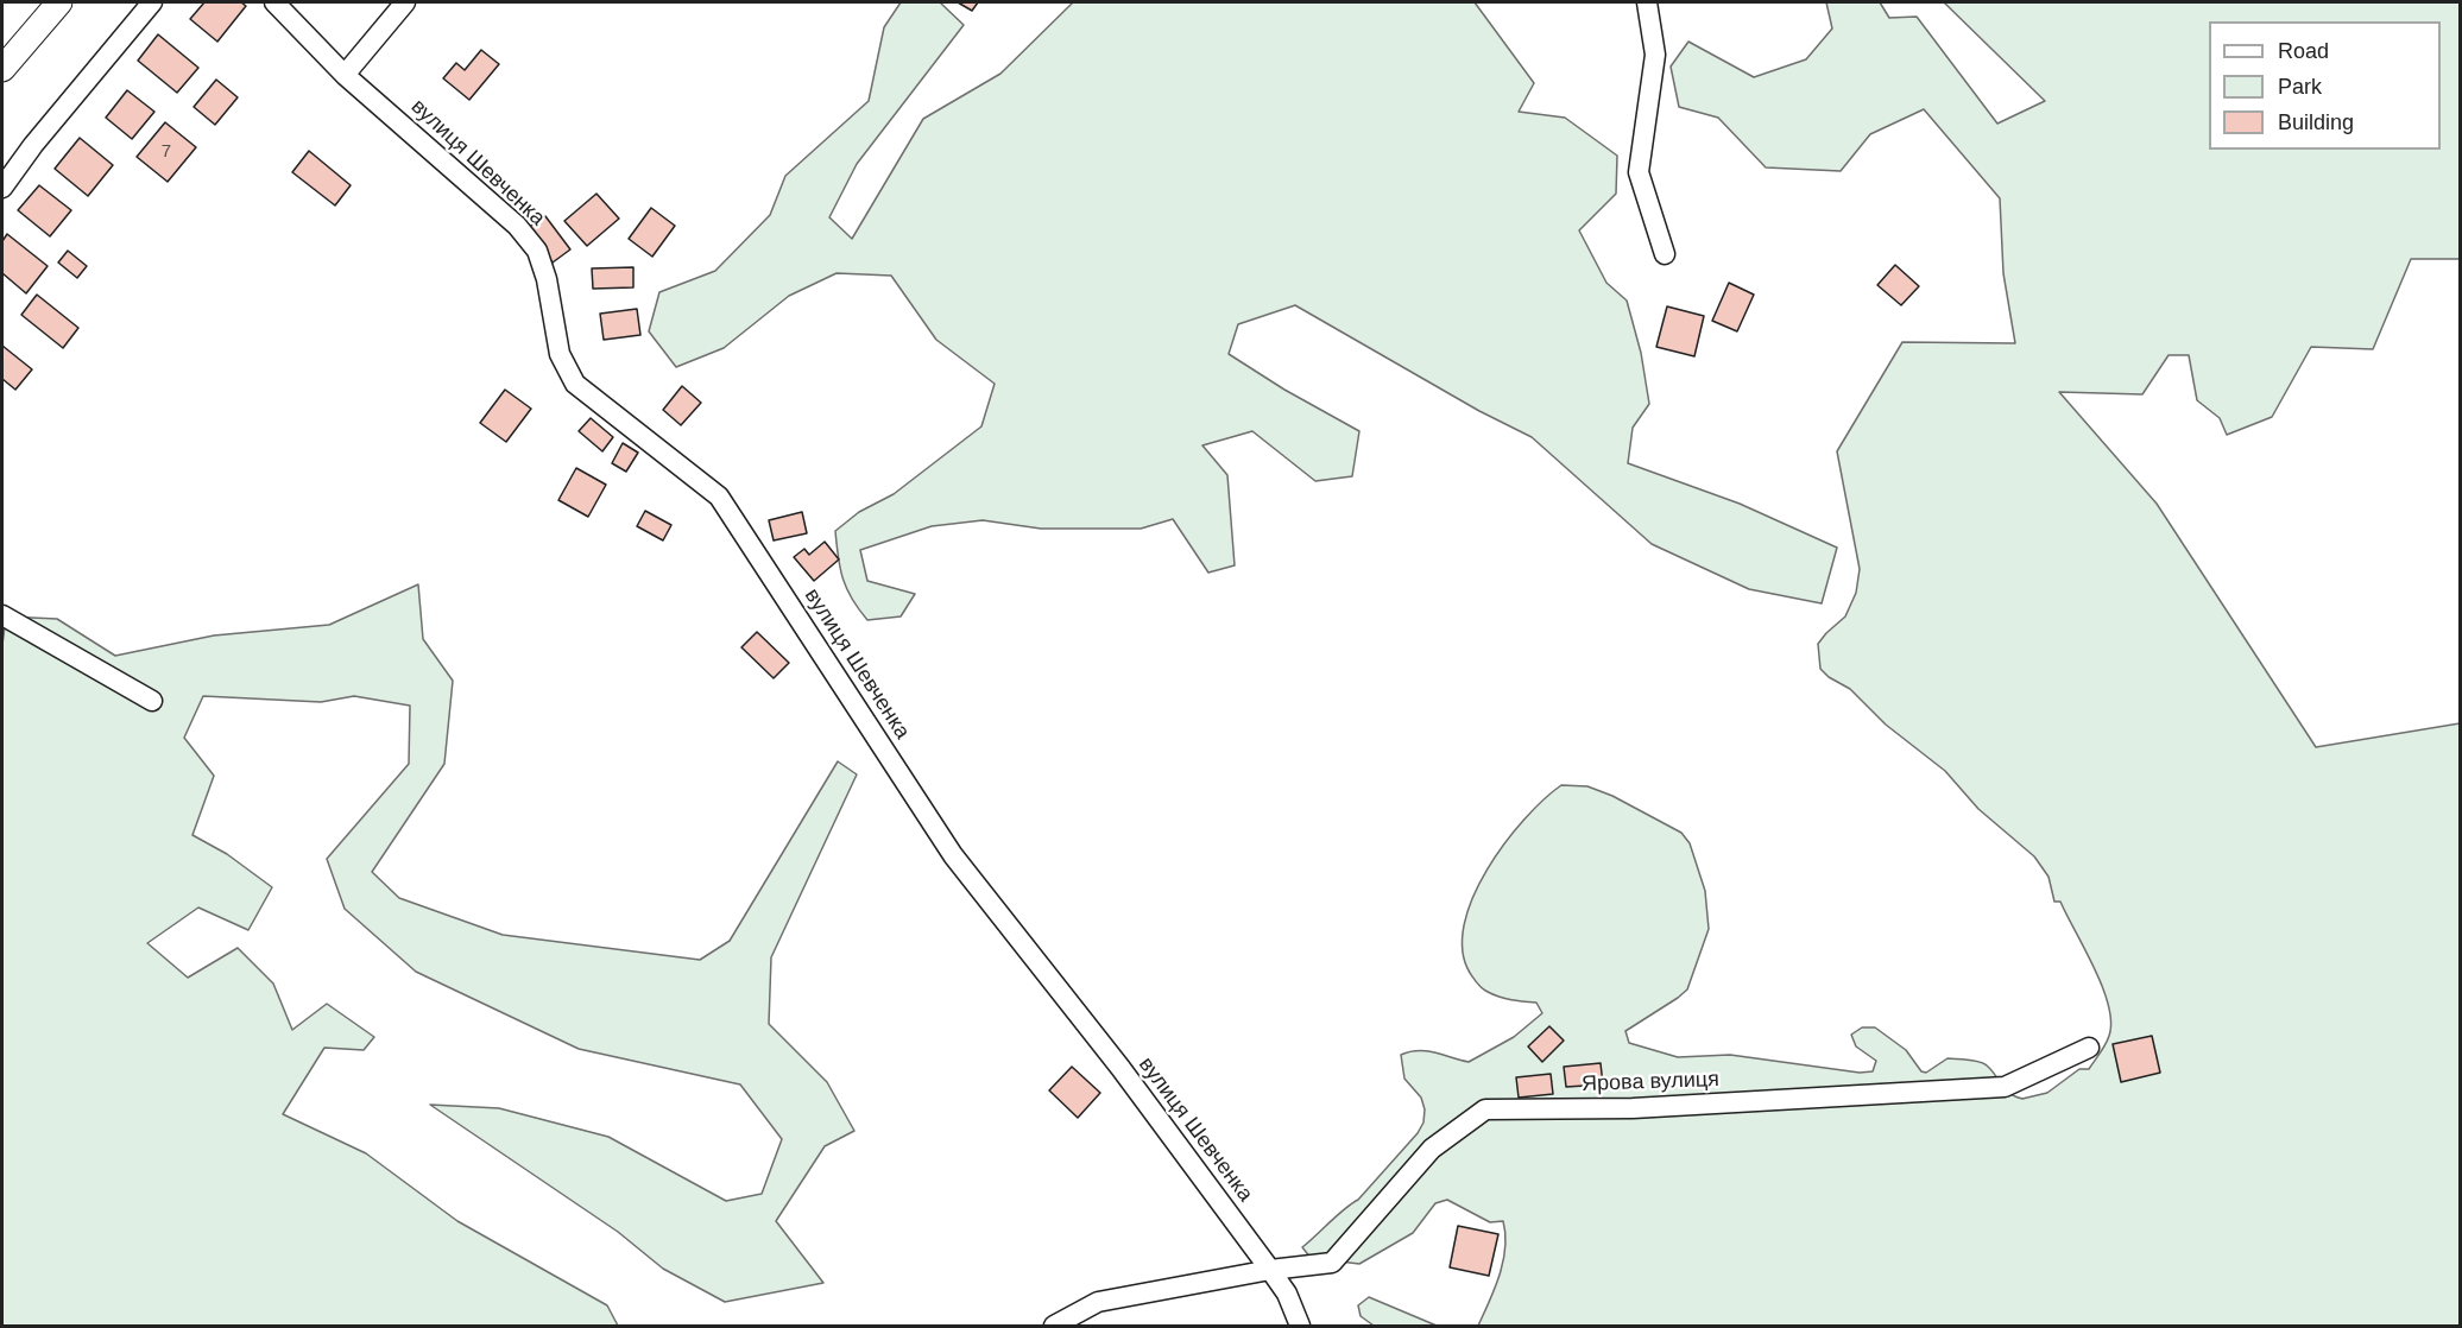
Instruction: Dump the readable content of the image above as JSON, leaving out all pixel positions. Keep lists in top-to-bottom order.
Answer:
{
  "streets": {
    "street": ["вулиця Шевченка", "Ярова вулиця"]
  },
  "crossings": [
    ["вулиця Шевченка", "Ярова вулиця"]
  ],
  "house_numbers": ["7"],
  "legend": ["Road", "Park", "Building"]
}
